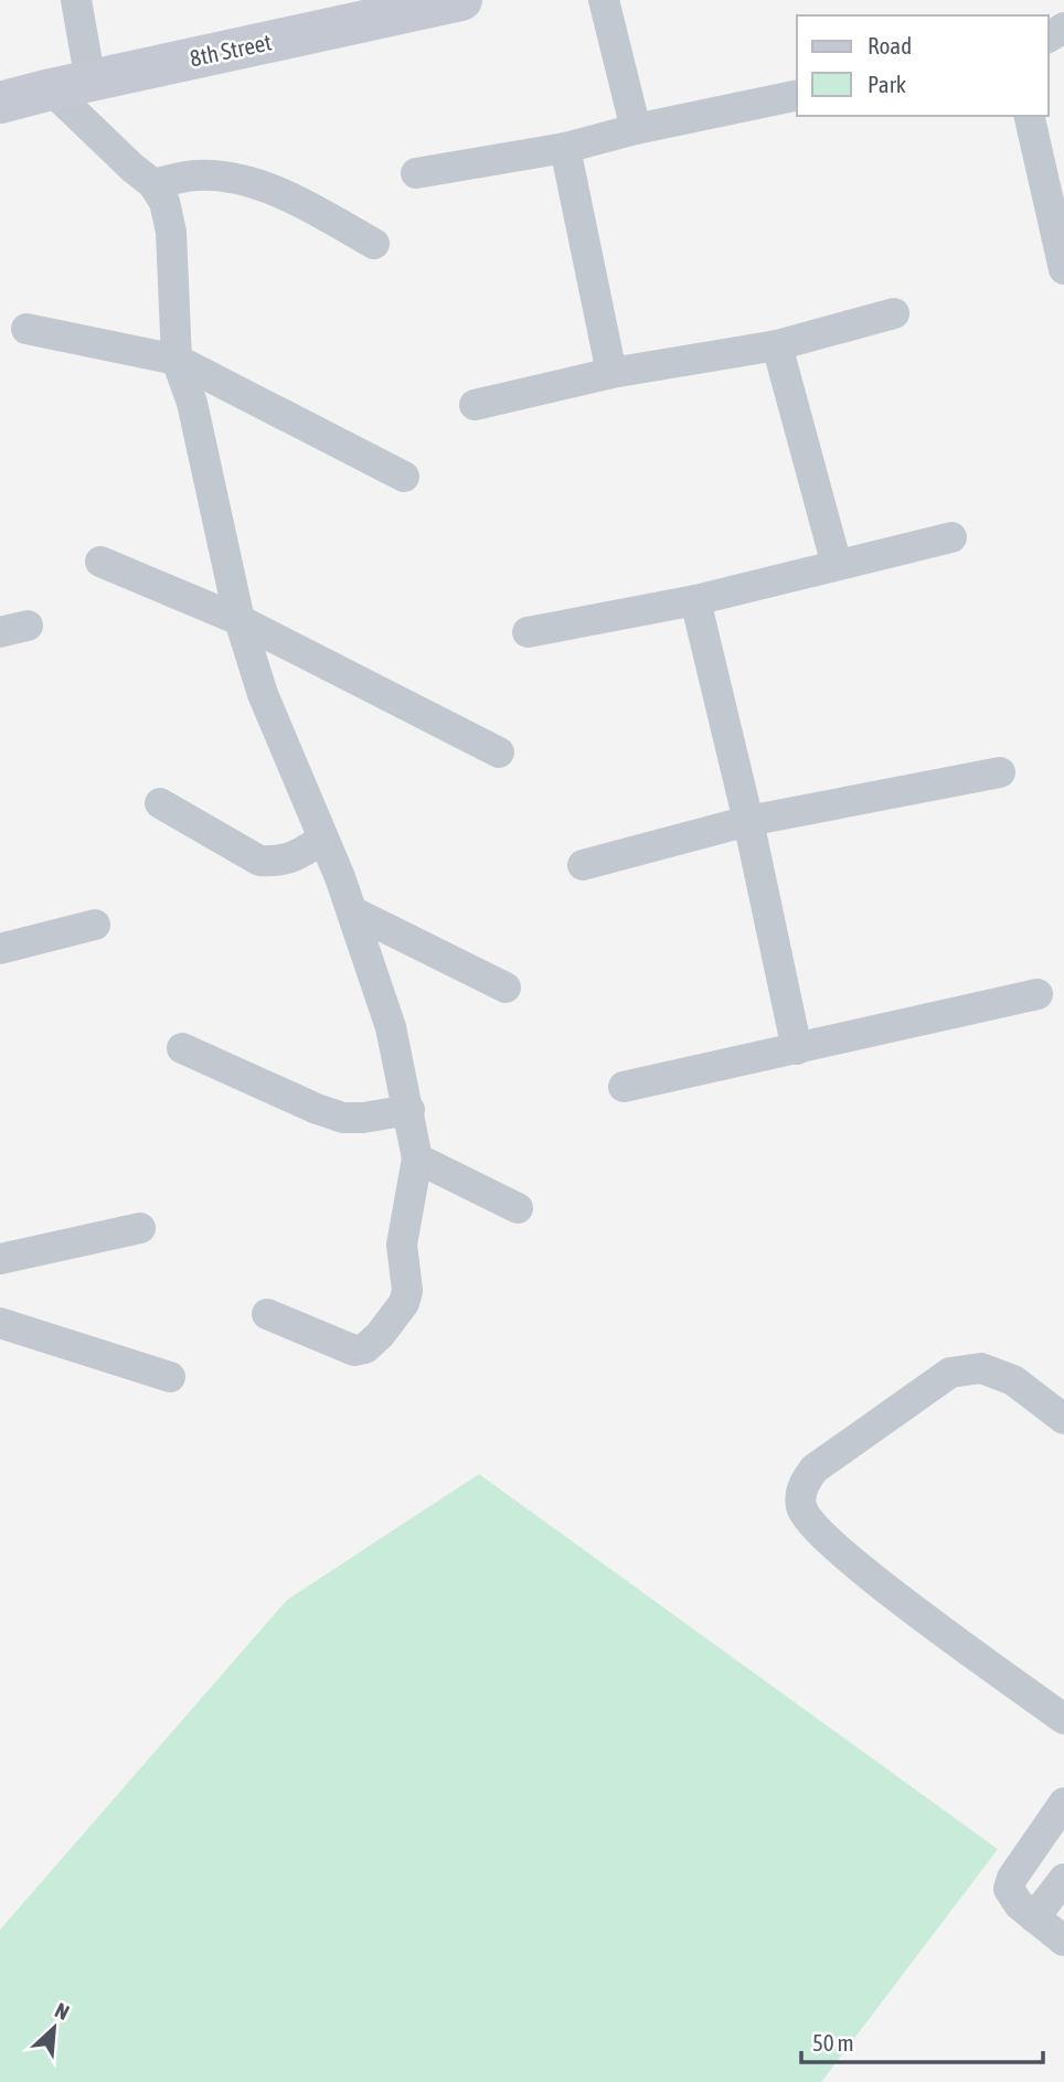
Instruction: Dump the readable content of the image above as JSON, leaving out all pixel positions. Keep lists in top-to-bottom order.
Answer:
{
  "streets": {
    "street": ["8th Street"]
  },
  "legend": ["Road", "Park"],
  "scale_bar": "50 m",
  "north": "top right"
}
